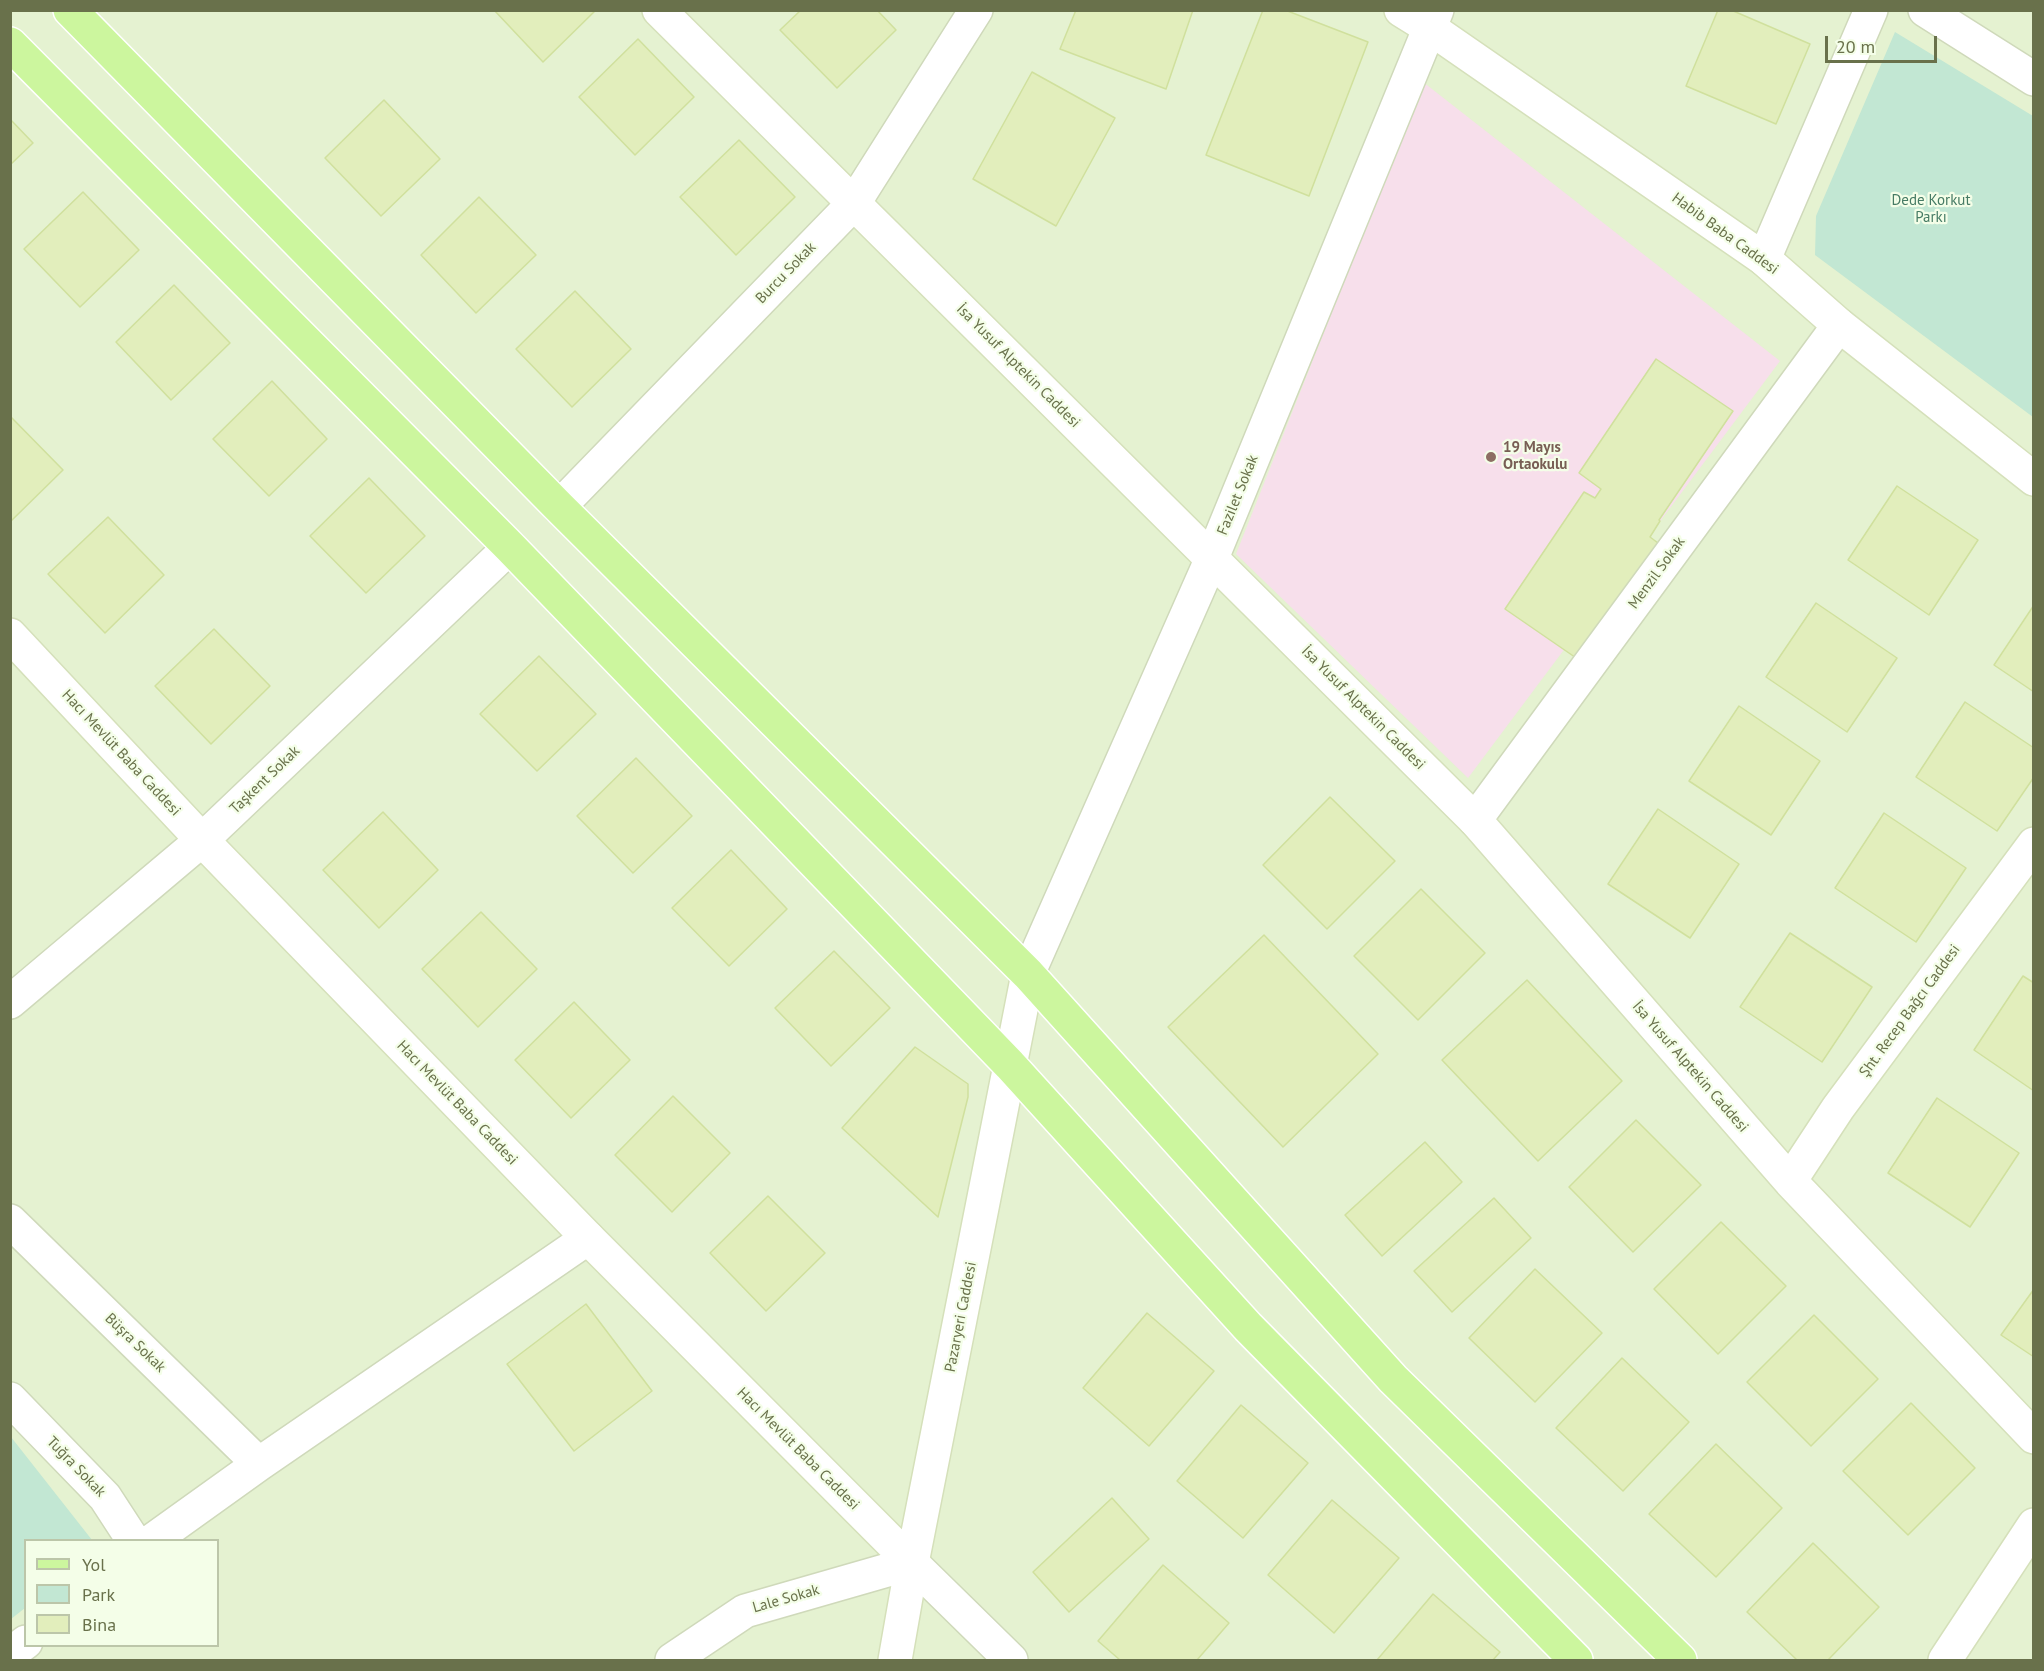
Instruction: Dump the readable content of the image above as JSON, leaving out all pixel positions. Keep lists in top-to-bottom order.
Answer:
{
  "streets": {
    "street": [
      "Habib Baba Caddesi",
      "Burcu Sokak",
      "İsa Yusuf Alptekin Caddesi",
      "Fazilet Sokak",
      "Menzil Sokak",
      "Hacı Mevlüt Baba Caddesi",
      "Taşkent Sokak",
      "Şht. Recep Bağcı Caddesi",
      "Pazaryeri Caddesi",
      "Büşra Sokak",
      "Tuğra Sokak",
      "Lale Sokak"
    ]
  },
  "crossings": [
    ["Habib Baba Caddesi", "Fazilet Sokak"],
    ["Habib Baba Caddesi", "Menzil Sokak"],
    ["Burcu Sokak", "İsa Yusuf Alptekin Caddesi"],
    ["İsa Yusuf Alptekin Caddesi", "Fazilet Sokak"],
    ["İsa Yusuf Alptekin Caddesi", "Menzil Sokak"],
    ["İsa Yusuf Alptekin Caddesi", "Şht. Recep Bağcı Caddesi"],
    ["Fazilet Sokak", "Pazaryeri Caddesi"],
    ["Hacı Mevlüt Baba Caddesi", "Taşkent Sokak"],
    ["Hacı Mevlüt Baba Caddesi", "Pazaryeri Caddesi"],
    ["Hacı Mevlüt Baba Caddesi", "Lale Sokak"],
    ["Pazaryeri Caddesi", "Lale Sokak"]
  ],
  "parks": ["Dede Korkut Parkı"],
  "places": ["19 Mayıs Ortaokulu"],
  "legend": ["Yol", "Park", "Bina"],
  "scale_bar": "20 m"
}
